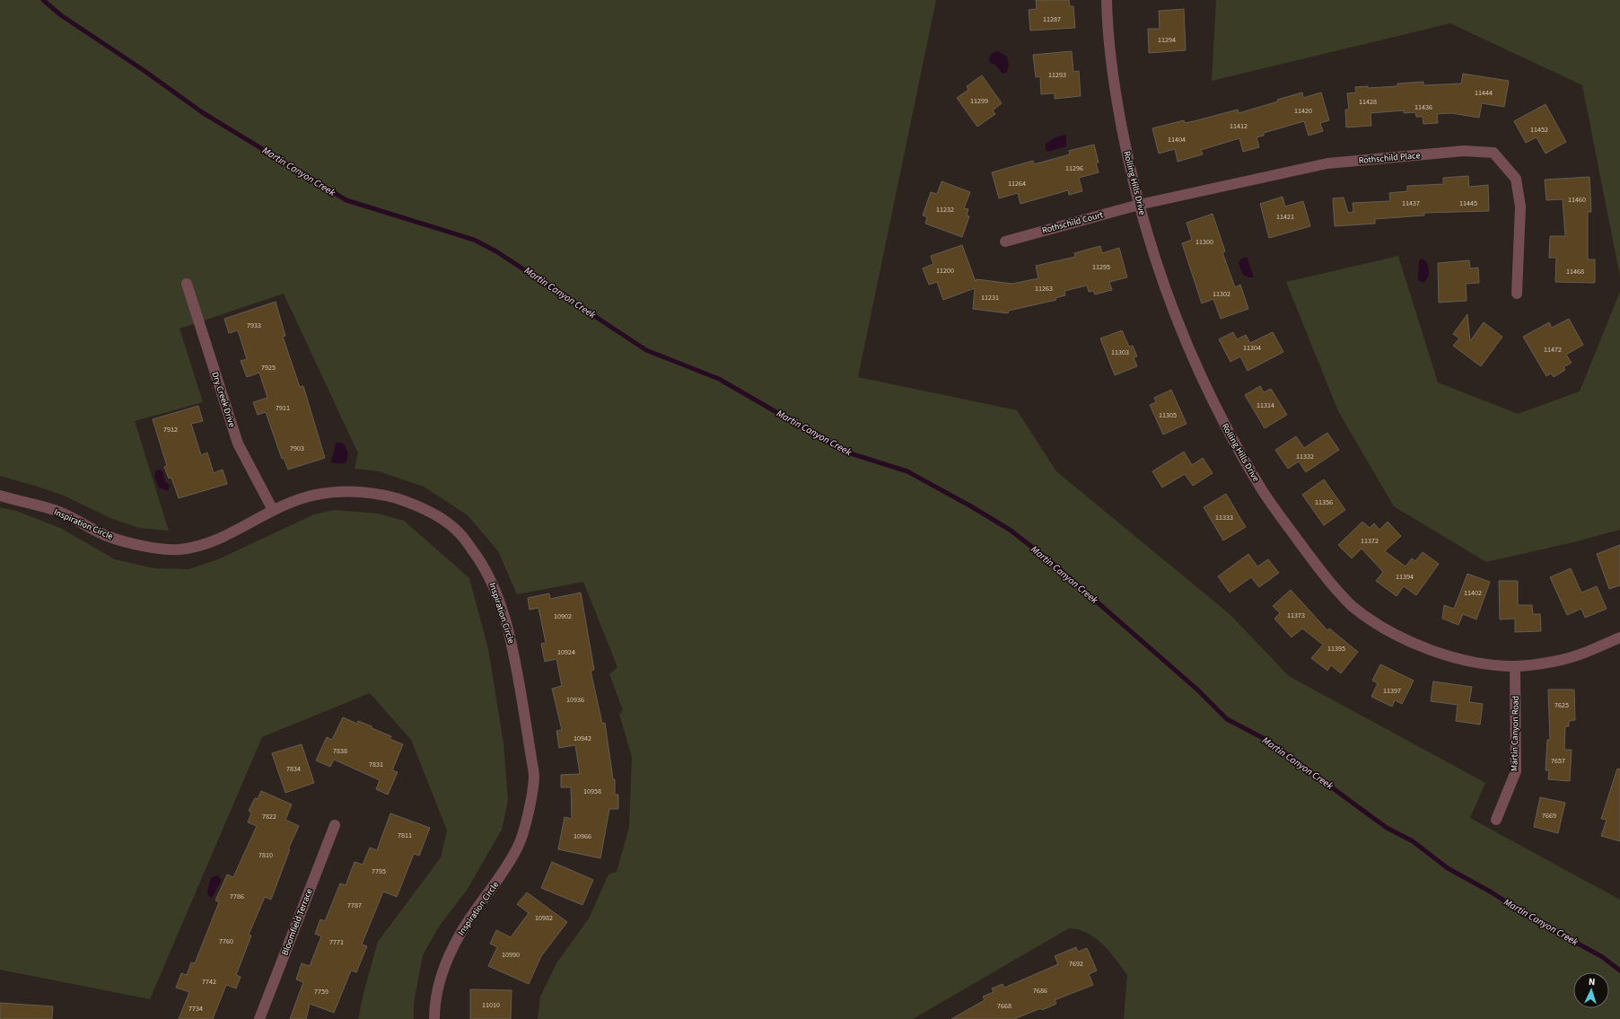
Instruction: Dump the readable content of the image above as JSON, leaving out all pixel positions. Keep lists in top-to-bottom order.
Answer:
{
  "streets": {
    "street": [
      "Rothschild Place",
      "Rolling Hills Drive",
      "Rothschild Court",
      "Dry Creek Drive",
      "Inspiration Circle",
      "Martin Canyon Road",
      "Bloomfield Terrace"
    ]
  },
  "crossings": [
    ["Rothschild Place", "Rolling Hills Drive"],
    ["Rothschild Place", "Rothschild Court"],
    ["Rolling Hills Drive", "Rothschild Court"],
    ["Rolling Hills Drive", "Martin Canyon Road"],
    ["Dry Creek Drive", "Inspiration Circle"]
  ],
  "water": ["Martin Canyon Creek"],
  "house_numbers": [
    "11287",
    "11294",
    "11293",
    "11444",
    "11299",
    "11428",
    "11436",
    "11420",
    "11412",
    "11452",
    "11404",
    "11296",
    "11264",
    "11460",
    "11437",
    "11445",
    "11232",
    "11421",
    "11300",
    "11295",
    "11200",
    "11468",
    "11263",
    "11302",
    "11231",
    "7933",
    "11304",
    "11472",
    "11303",
    "7925",
    "11314",
    "7911",
    "11305",
    "7912",
    "7903",
    "11332",
    "11356",
    "11333",
    "11372",
    "11394",
    "11402",
    "11373",
    "10902",
    "11395",
    "10924",
    "11397",
    "10936",
    "7625",
    "10942",
    "7838",
    "7657",
    "7831",
    "7834",
    "10958",
    "7669",
    "7822",
    "7811",
    "10966",
    "7810",
    "7795",
    "7786",
    "7787",
    "10982",
    "7760",
    "7771",
    "10990",
    "7692",
    "7742",
    "7686",
    "7759",
    "11010",
    "7668",
    "7734"
  ],
  "north": "top"
}
